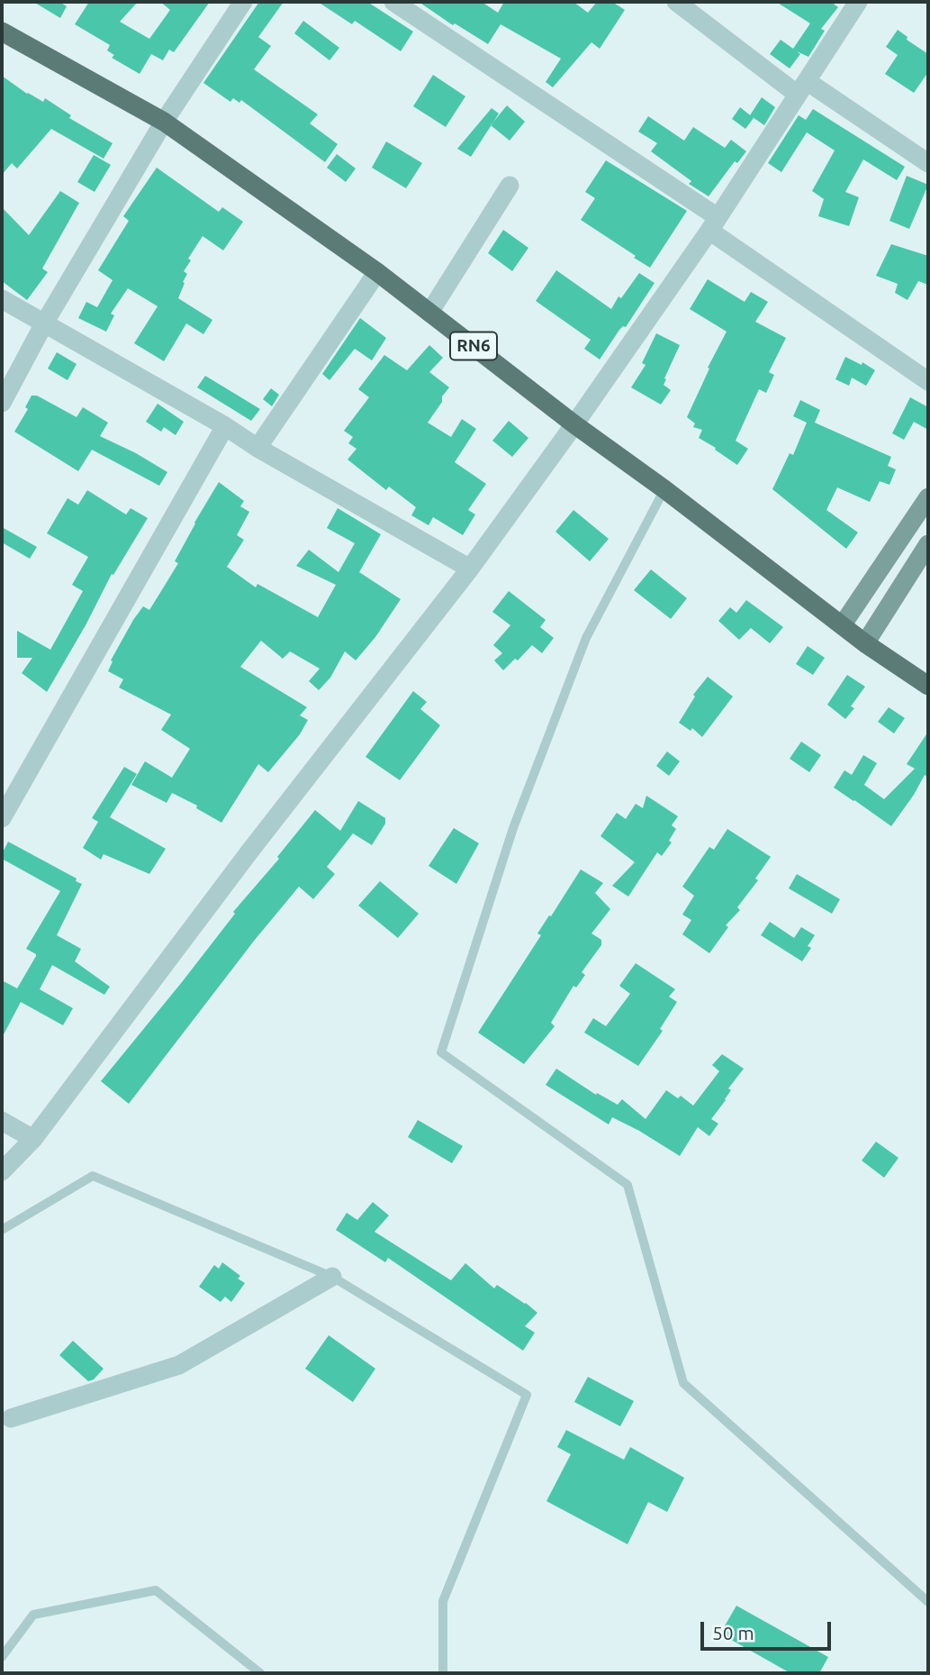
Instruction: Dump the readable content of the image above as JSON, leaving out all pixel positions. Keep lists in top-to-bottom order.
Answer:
{
  "streets": {
    "main road": ["RN6"]
  },
  "scale_bar": "50 m"
}
